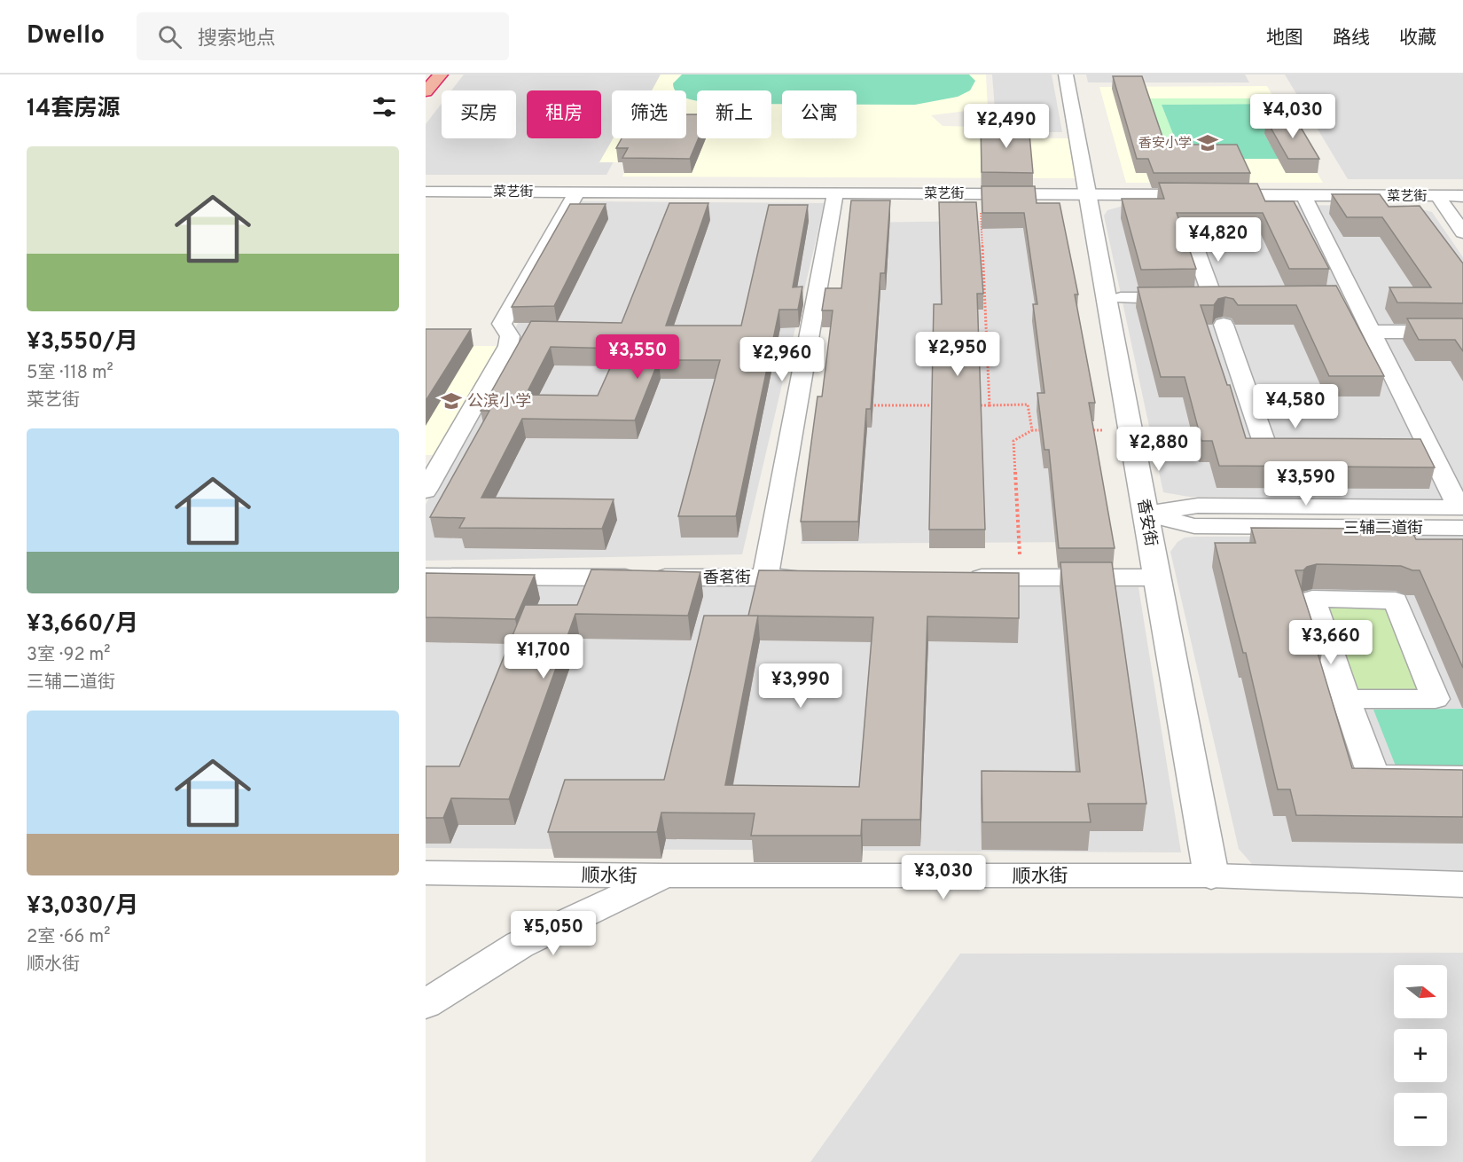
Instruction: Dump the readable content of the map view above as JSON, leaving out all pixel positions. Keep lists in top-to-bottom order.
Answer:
{
  "streets": {
    "street": [
      "菜艺街",
      "香安街",
      "三辅二道街",
      "香茗街",
      "顺水街"
    ]
  },
  "crossings": [
    ["菜艺街", "香安街"],
    ["香安街", "三辅二道街"],
    ["香安街", "顺水街"]
  ],
  "places": {
    "school or university": ["香安小学", "公滨小学"]
  },
  "north": "right",
  "page": {
    "header": "Dwello",
    "search": "搜索地点",
    "nav": ["地图", "路线", "收藏"],
    "heading": "14套房源",
    "chip": [
      "买房",
      "租房",
      "筛选",
      "新上",
      "公寓"
    ],
    "price": [
      "¥4,030",
      "¥2,490",
      "¥4,820",
      "¥2,950",
      "¥3,550",
      "¥2,960",
      "¥4,580",
      "¥2,880",
      "¥3,590",
      "¥3,660",
      "¥1,700",
      "¥3,990",
      "¥3,030",
      "¥5,050"
    ],
    "list": [
      {
        "name": "¥3,550/月",
        "note": "5室 · 118 m² · 菜艺街"
      },
      {
        "name": "¥3,660/月",
        "note": "3室 · 92 m² · 三辅二道街"
      },
      {
        "name": "¥3,030/月",
        "note": "2室 · 66 m² · 顺水街"
      }
    ],
    "map_buttons": ["+", "−"]
  }
}
